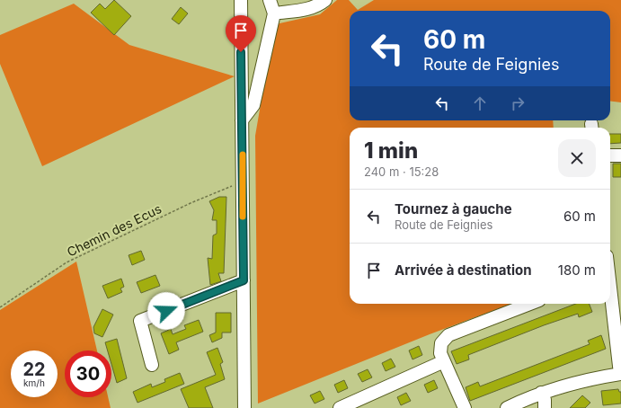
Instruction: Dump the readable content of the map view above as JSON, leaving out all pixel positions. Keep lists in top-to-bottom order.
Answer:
{
  "streets": {
    "path": ["Chemin des Ecus"]
  },
  "page": {
    "turn": ["60 m", "Route de Feignies"],
    "heading": ["1 min", "240 m · 15:28"],
    "list": [
      {
        "name": "Tournez à gauche",
        "note": "Route de Feignies",
        "value": "60 m"
      },
      {
        "name": "Arrivée à destination",
        "value": "180 m"
      }
    ],
    "speed": "22 km/h",
    "limit": "30"
  }
}
